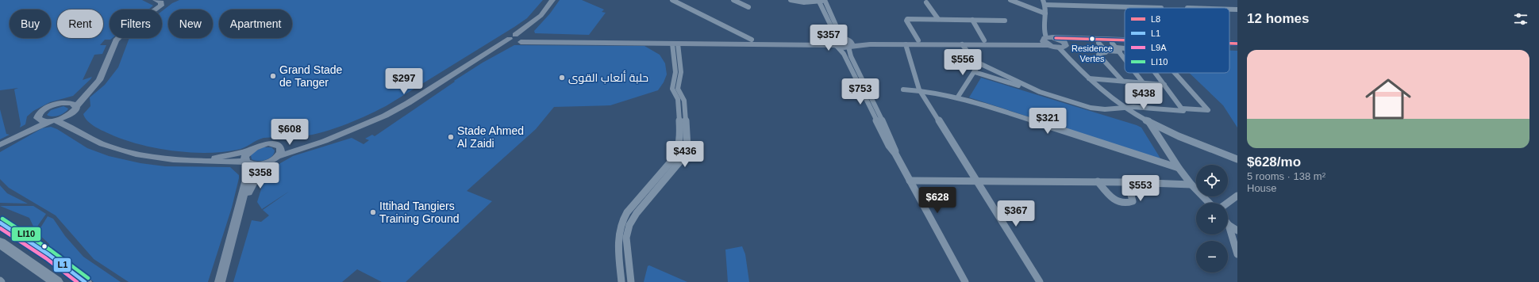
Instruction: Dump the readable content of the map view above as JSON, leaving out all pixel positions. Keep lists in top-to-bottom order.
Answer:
{
  "places": [
    "Residence Vertes",
    "Grand Stade de Tanger",
    "حلبة ألعاب القوى",
    "Stade Ahmed Al Zaidi",
    "Ittihad Tangiers Training Ground"
  ],
  "lines": [
    "transit line L8",
    "transit line LI10",
    "transit line L1",
    "transit line L9A"
  ],
  "legend": [
    "L8",
    "L1",
    "L9A",
    "LI10"
  ],
  "page": {
    "heading": "12 homes",
    "chip": [
      "Buy",
      "Rent",
      "Filters",
      "New",
      "Apartment"
    ],
    "price": [
      "$357",
      "$556",
      "$297",
      "$753",
      "$438",
      "$321",
      "$608",
      "$436",
      "$358",
      "$553",
      "$628",
      "$367"
    ],
    "list": [
      {
        "name": "$628/mo",
        "note": "5 rooms · 138 m² · House"
      }
    ],
    "map_buttons": ["+", "−"]
  }
}
